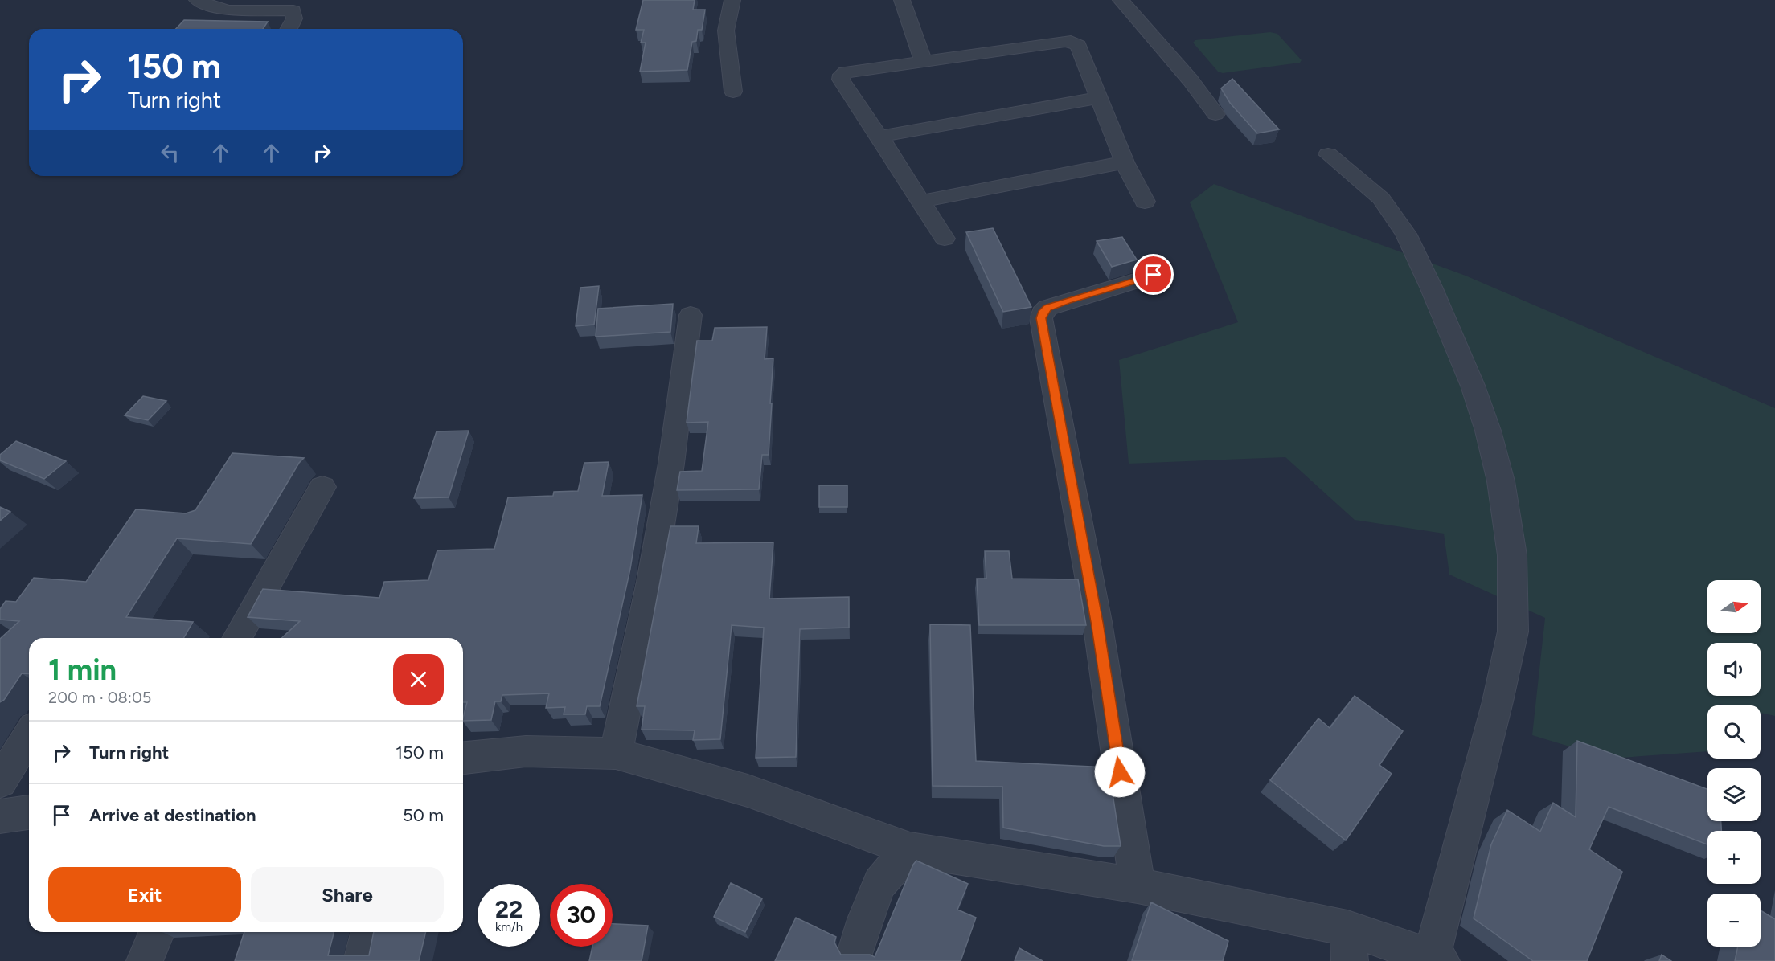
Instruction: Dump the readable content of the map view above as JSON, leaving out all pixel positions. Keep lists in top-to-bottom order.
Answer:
{
  "north": "right",
  "page": {
    "turn": ["150 m", "Turn right"],
    "map_buttons": ["+", "−"],
    "heading": ["1 min", "200 m · 08:05"],
    "list": [
      {
        "name": "Turn right",
        "value": "150 m"
      },
      {
        "name": "Arrive at destination",
        "value": "50 m"
      }
    ],
    "buttons": ["Exit", "Share"],
    "speed": "22 km/h",
    "limit": "30"
  }
}
